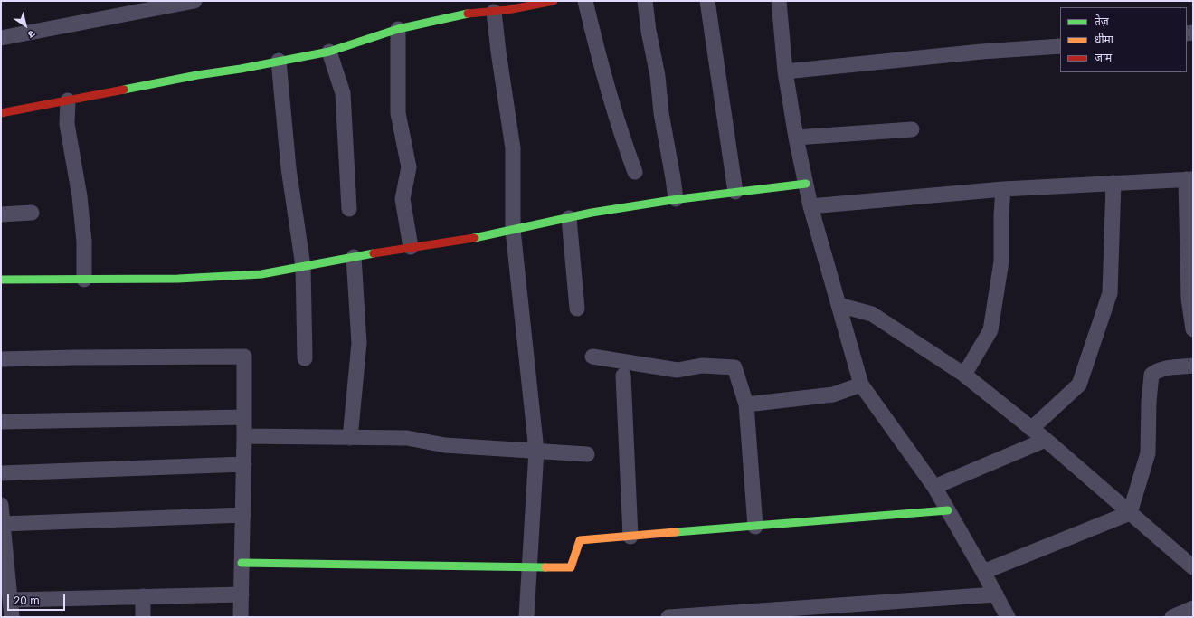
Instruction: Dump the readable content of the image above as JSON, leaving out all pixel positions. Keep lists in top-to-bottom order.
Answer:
{
  "legend": ["तेज़", "धीमा", "जाम"],
  "scale_bar": "20 m",
  "north": "bottom right"
}
